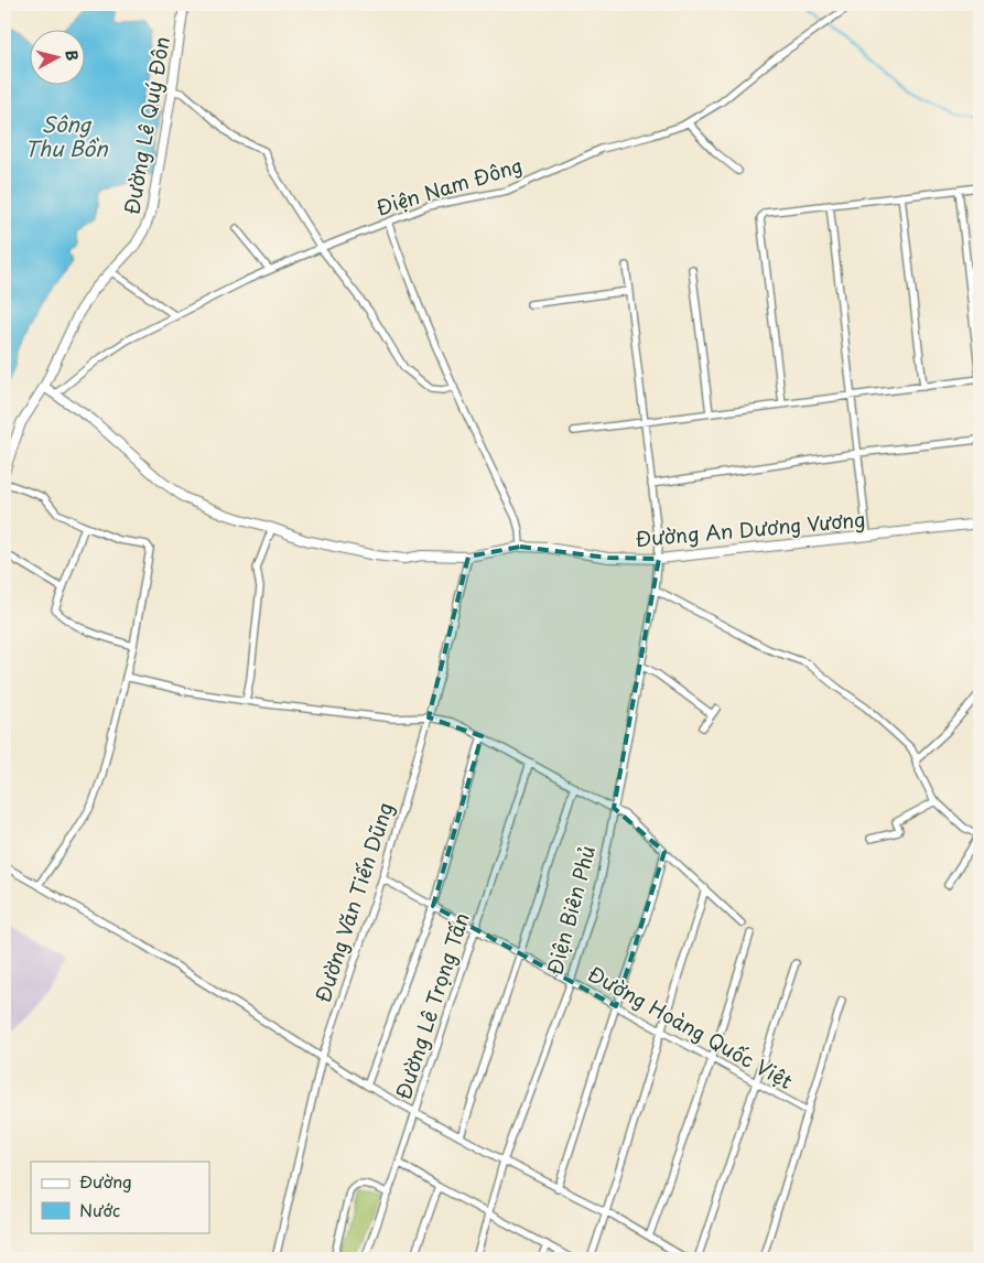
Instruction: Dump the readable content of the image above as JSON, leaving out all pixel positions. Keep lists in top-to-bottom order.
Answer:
{
  "streets": {
    "main road": ["Đường Lê Quý Đôn", "Đường An Dương Vương"],
    "street": [
      "Điện Nam Đông",
      "Đường Văn Tiến Dũng",
      "Điện Biên Phủ",
      "Đường Lê Trọng Tấn",
      "Đường Hoàng Quốc Việt"
    ]
  },
  "crossings": [
    ["Đường Lê Quý Đôn", "Đường An Dương Vương"],
    ["Điện Nam Đông", "Đường An Dương Vương"],
    ["Đường An Dương Vương", "Đường Văn Tiến Dũng"],
    ["Đường An Dương Vương", "Điện Biên Phủ"],
    ["Đường Văn Tiến Dũng", "Đường Hoàng Quốc Việt"],
    ["Điện Biên Phủ", "Đường Hoàng Quốc Việt"],
    ["Đường Lê Trọng Tấn", "Đường Hoàng Quốc Việt"]
  ],
  "water": ["Sông Thu Bồn"],
  "legend": ["Đường", "Nước"],
  "north": "right"
}
